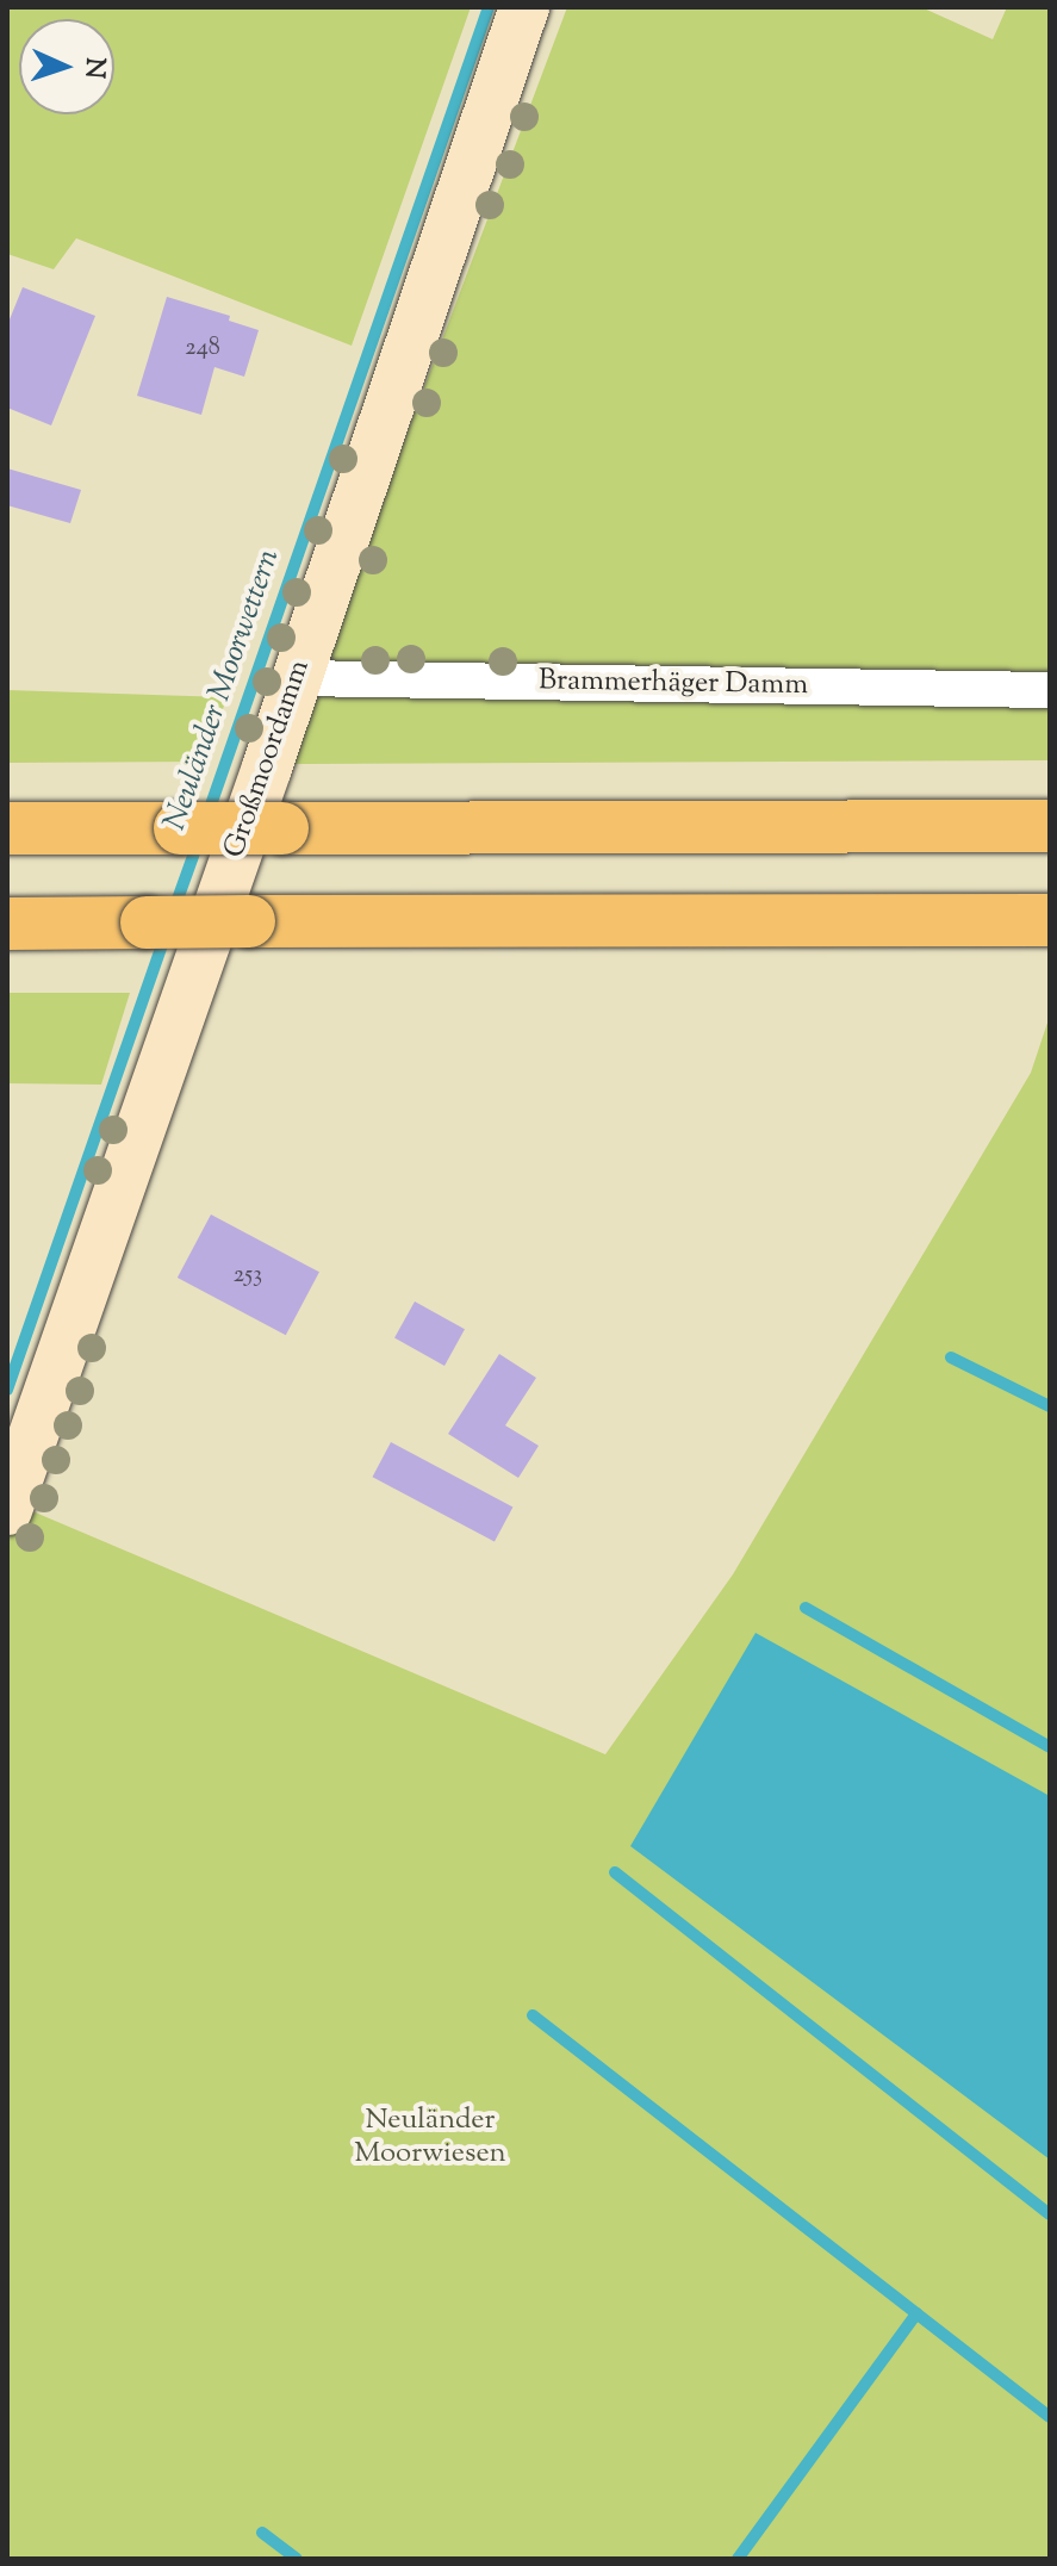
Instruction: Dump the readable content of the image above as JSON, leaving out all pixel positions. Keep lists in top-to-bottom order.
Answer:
{
  "streets": {
    "street": ["Brammerhäger Damm", "Großmoordamm"]
  },
  "crossings": [
    ["Brammerhäger Damm", "Großmoordamm"]
  ],
  "water": ["Neuländer Moorwettern"],
  "parks": ["Neuländer Moorwiesen"],
  "house_numbers": ["248", "253"],
  "north": "right"
}
